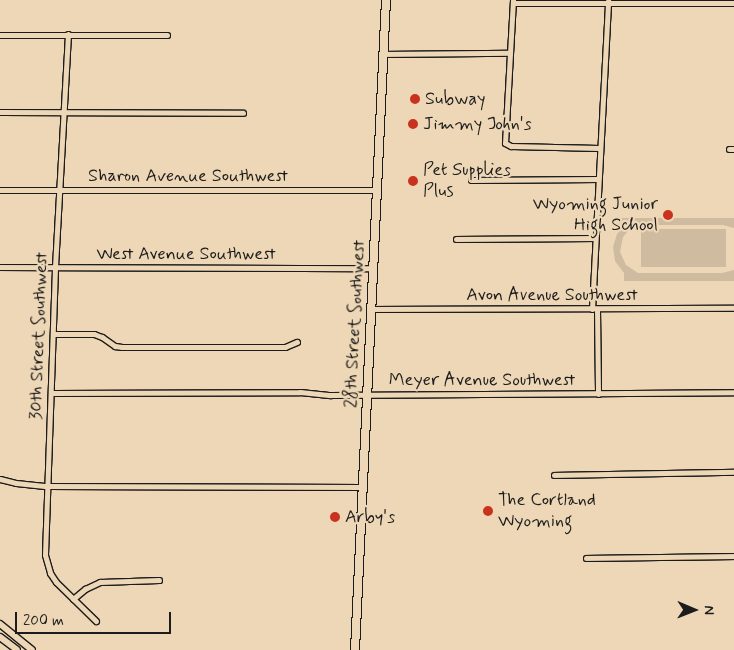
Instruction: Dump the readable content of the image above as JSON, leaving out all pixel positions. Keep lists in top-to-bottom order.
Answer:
{
  "streets": {
    "main road": ["28th Street Southwest"],
    "street": [
      "Sharon Avenue Southwest",
      "West Avenue Southwest",
      "Avon Avenue Southwest",
      "30th Street Southwest",
      "Meyer Avenue Southwest"
    ]
  },
  "crossings": [
    ["Sharon Avenue Southwest", "28th Street Southwest"],
    ["Sharon Avenue Southwest", "30th Street Southwest"],
    ["West Avenue Southwest", "28th Street Southwest"],
    ["West Avenue Southwest", "30th Street Southwest"],
    ["Avon Avenue Southwest", "28th Street Southwest"],
    ["28th Street Southwest", "Meyer Avenue Southwest"],
    ["30th Street Southwest", "Meyer Avenue Southwest"]
  ],
  "places": [
    "Subway",
    "Jimmy John's",
    "Pet Supplies Plus",
    "Wyoming Junior High School",
    "The Cortland Wyoming",
    "Arby's"
  ],
  "scale_bar": "200 m",
  "north": "right"
}
